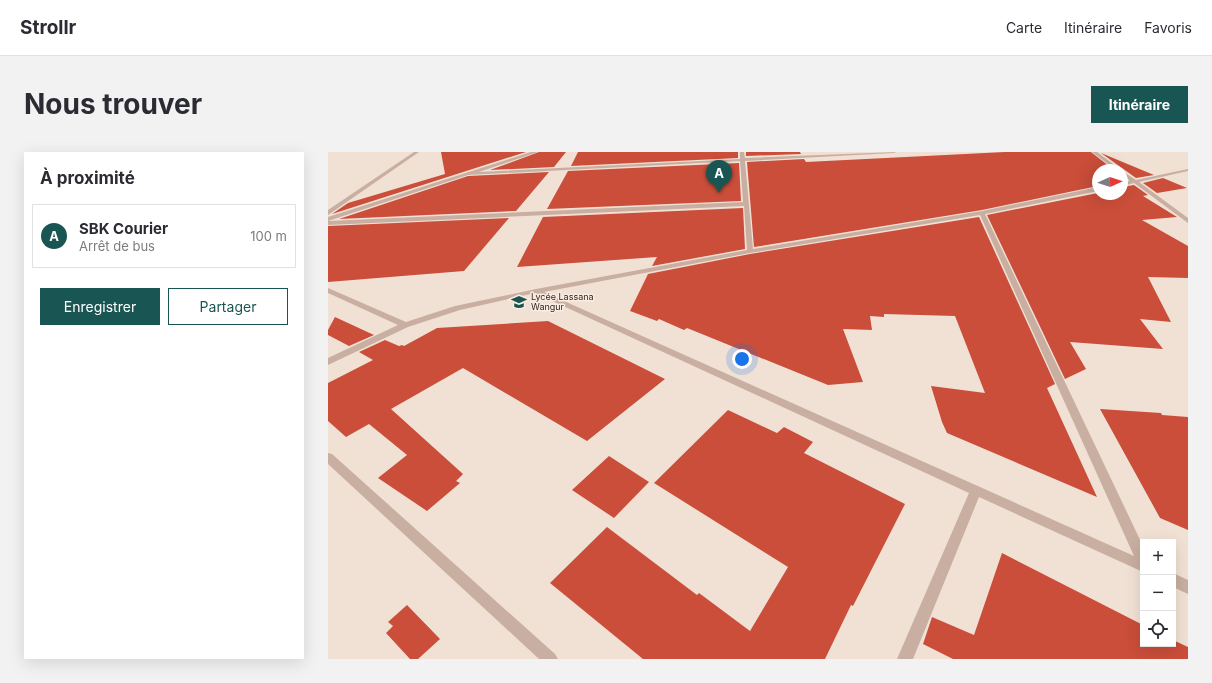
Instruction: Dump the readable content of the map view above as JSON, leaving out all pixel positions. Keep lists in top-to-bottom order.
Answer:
{
  "places": {
    "school or university": ["Lycée Lassana Wangur"]
  },
  "north": "right",
  "page": {
    "header": "Strollr",
    "nav": ["Carte", "Itinéraire", "Favoris"],
    "buttons": [
      "Itinéraire",
      ["Enregistrer", "Partager"]
    ],
    "title": "Nous trouver",
    "heading": "À proximité",
    "pins": "A",
    "list": [
      {
        "mark": "A",
        "name": "SBK Courier",
        "note": "Arrêt de bus",
        "value": "100 m"
      }
    ],
    "map_buttons": ["+", "−"]
  }
}
